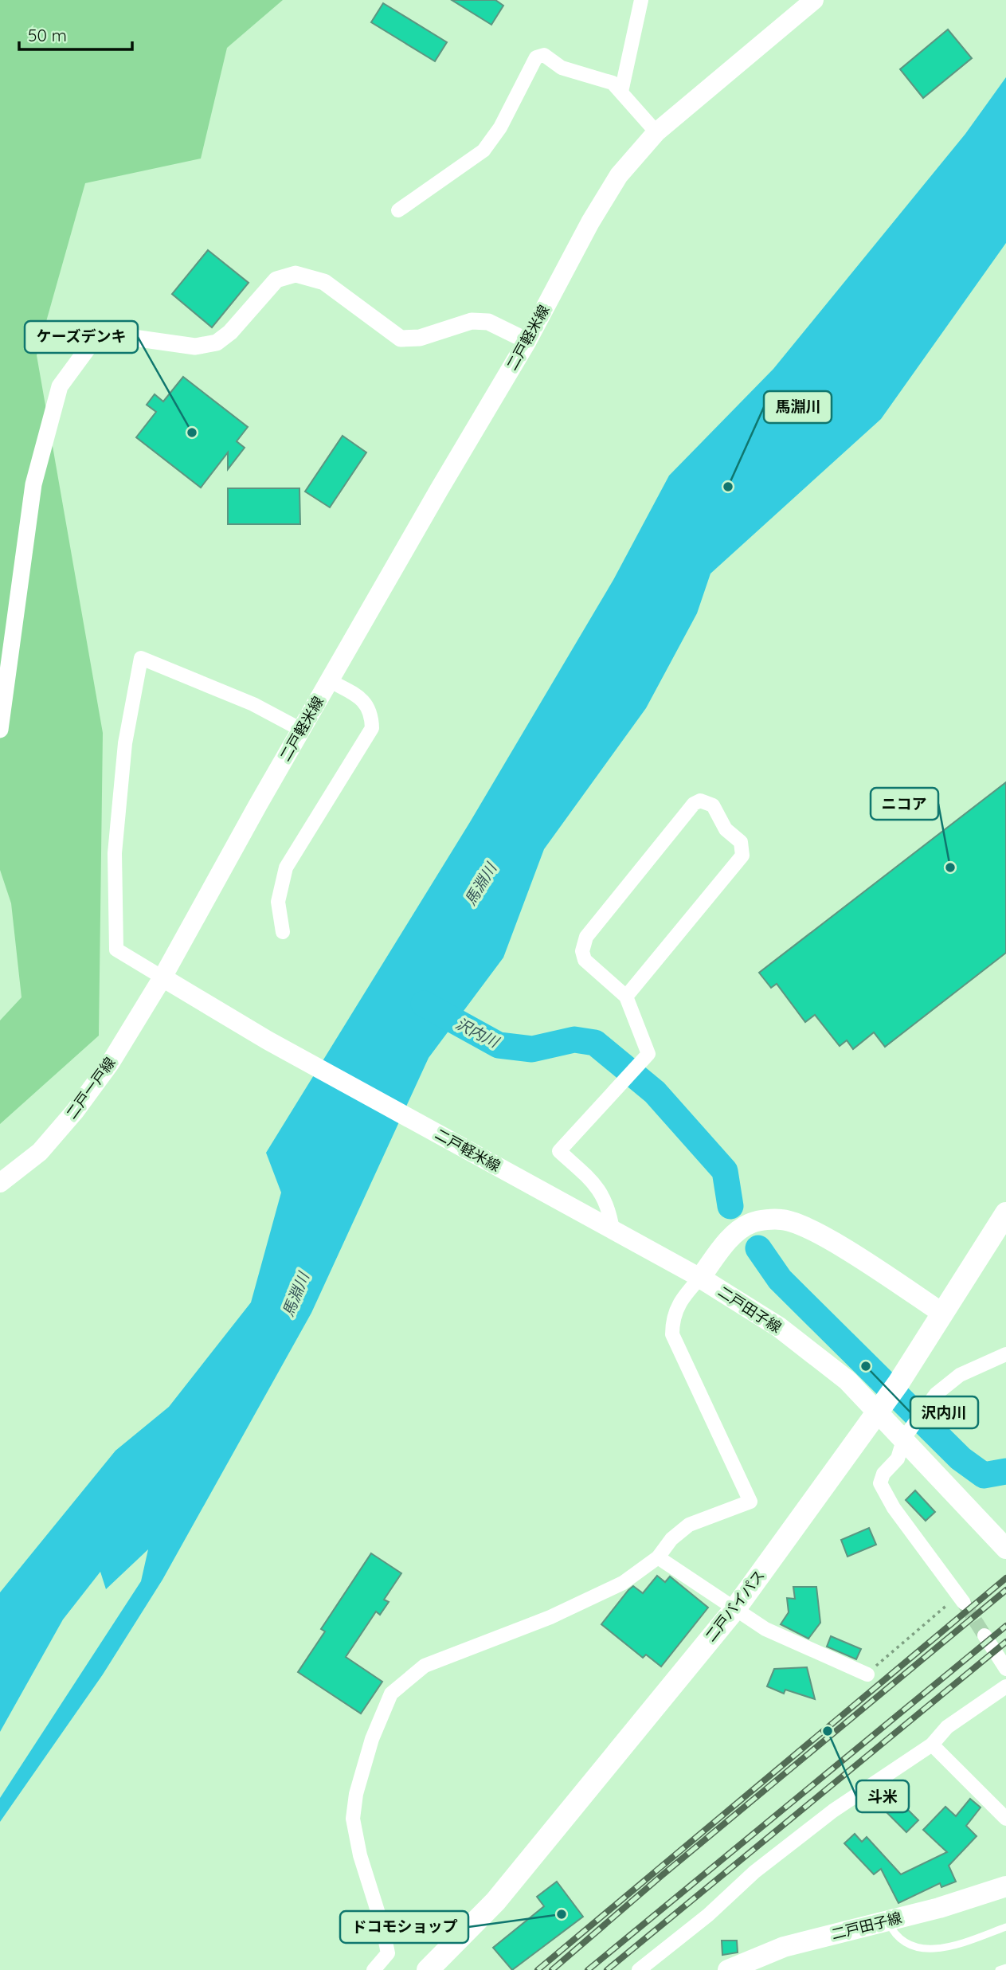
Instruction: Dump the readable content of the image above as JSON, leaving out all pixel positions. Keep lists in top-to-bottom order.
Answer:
{
  "streets": {
    "highway": ["二戸バイパス"],
    "main road": ["二戸軽米線", "二戸一戸線", "二戸田子線"]
  },
  "crossings": [
    ["二戸軽米線", "二戸一戸線"],
    ["二戸軽米線", "二戸田子線"]
  ],
  "water": ["馬淵川", "沢内川"],
  "places": [
    "ケーズデンキ",
    "馬淵川",
    "ニコア",
    "沢内川",
    "斗米",
    "ドコモショップ"
  ],
  "scale_bar": "50 m"
}
